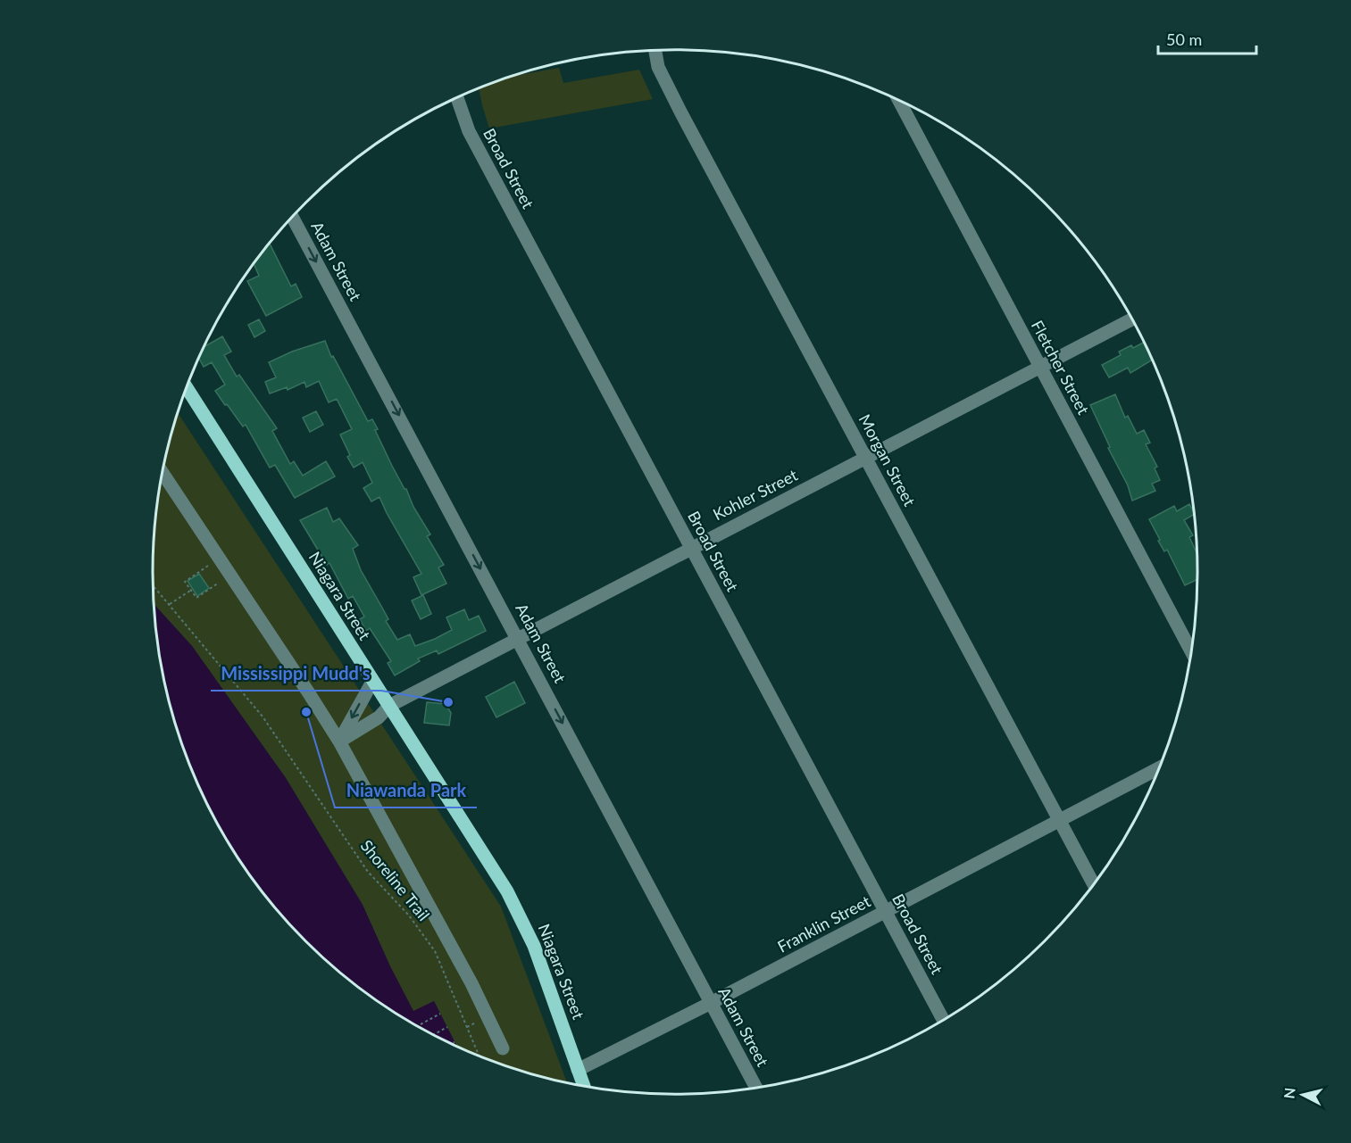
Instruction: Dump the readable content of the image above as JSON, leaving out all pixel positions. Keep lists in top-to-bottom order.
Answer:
{
  "streets": {
    "main road": ["Niagara Street"],
    "street": [
      "Broad Street",
      "Adam Street",
      "Fletcher Street",
      "Morgan Street",
      "Kohler Street",
      "Franklin Street"
    ],
    "path": ["Shoreline Trail"]
  },
  "crossings": [
    ["Broad Street", "Kohler Street"],
    ["Broad Street", "Franklin Street"],
    ["Adam Street", "Kohler Street"],
    ["Adam Street", "Franklin Street"],
    ["Fletcher Street", "Kohler Street"],
    ["Morgan Street", "Kohler Street"],
    ["Morgan Street", "Franklin Street"],
    ["Kohler Street", "Niagara Street"],
    ["Niagara Street", "Franklin Street"]
  ],
  "one_way": ["Adam Street"],
  "places": ["Mississippi Mudd's", "Niawanda Park"],
  "scale_bar": "50 m",
  "north": "left"
}
